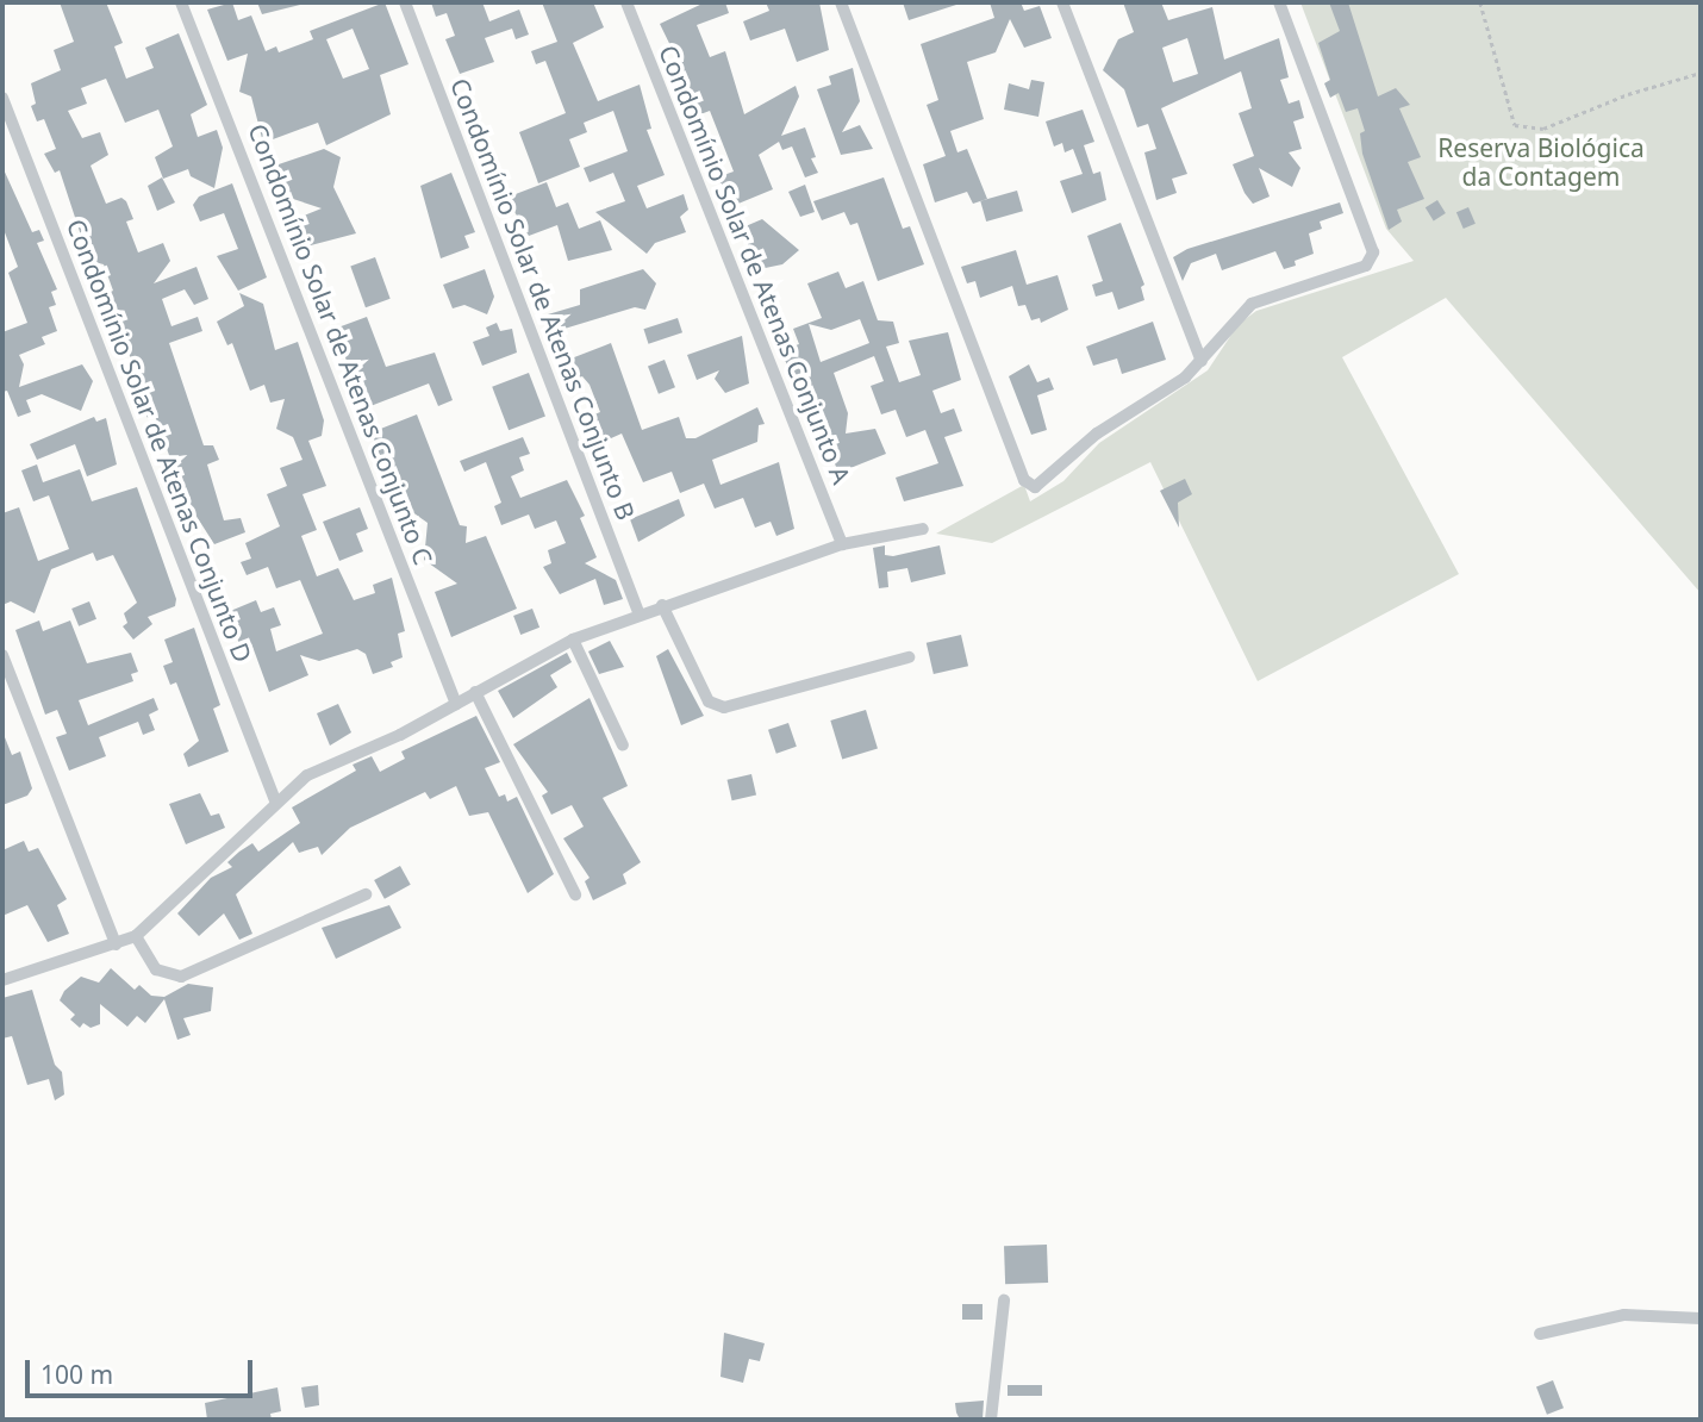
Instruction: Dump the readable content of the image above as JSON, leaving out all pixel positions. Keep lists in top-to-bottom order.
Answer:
{
  "streets": {
    "street": [
      "Condomínio Solar de Atenas Conjunto A",
      "Condomínio Solar de Atenas Conjunto B",
      "Condomínio Solar de Atenas Conjunto C",
      "Condomínio Solar de Atenas Conjunto D"
    ]
  },
  "parks": ["Reserva Biológica da Contagem"],
  "scale_bar": "100 m"
}
